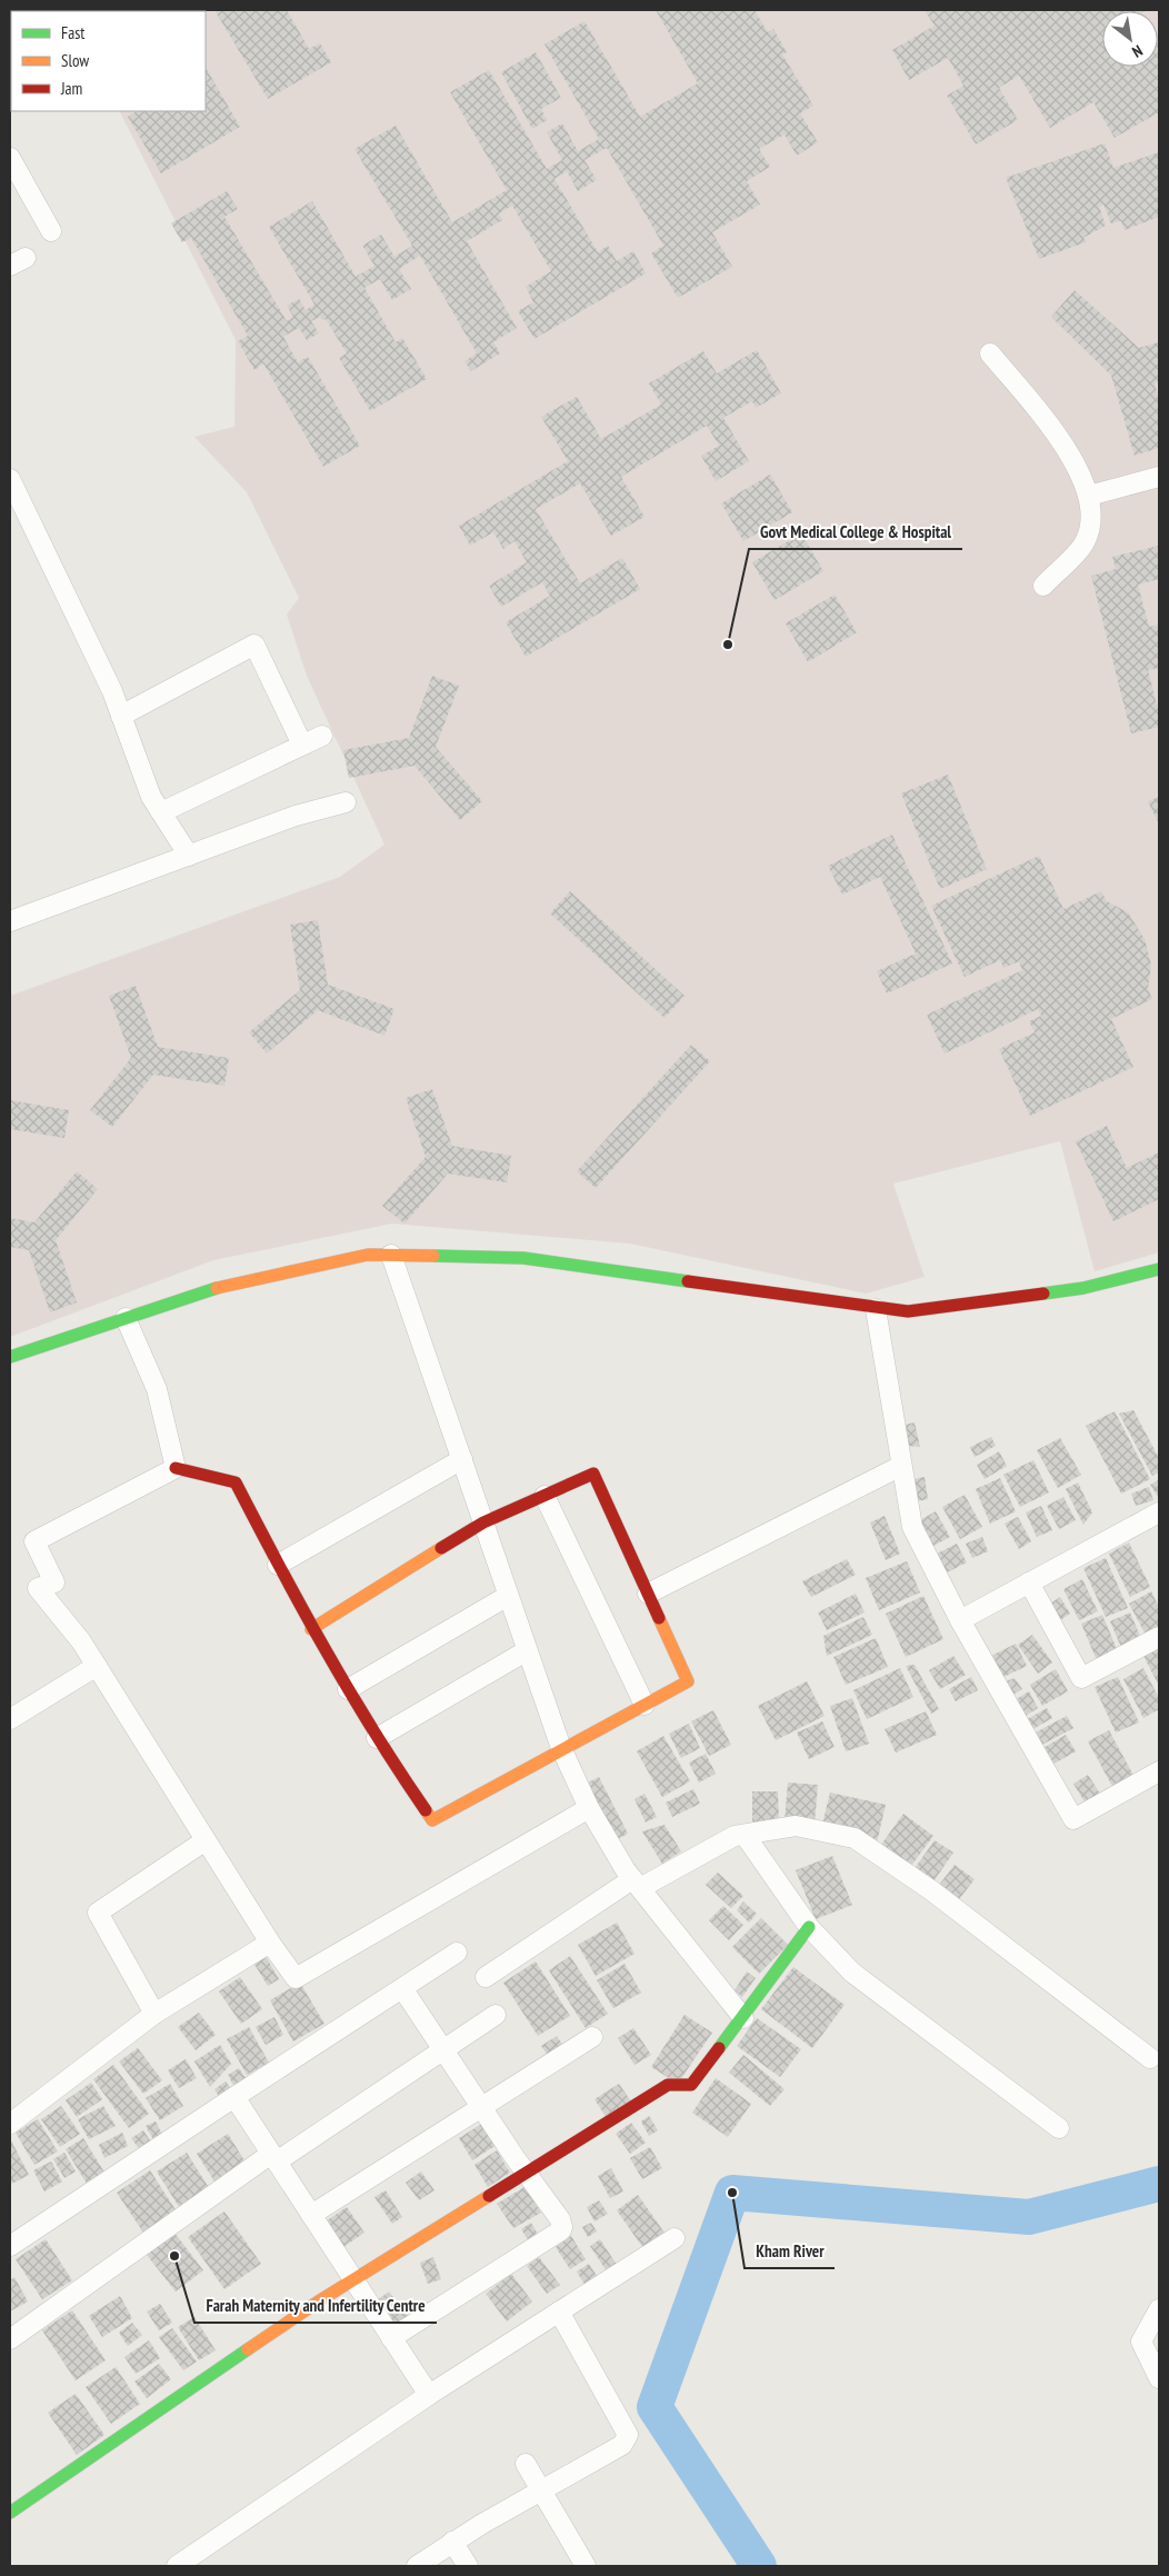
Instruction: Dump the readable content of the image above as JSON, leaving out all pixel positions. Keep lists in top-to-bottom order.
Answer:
{
  "places": ["Govt Medical College & Hospital", "Kham River", "Farah Maternity and Infertility Centre"],
  "legend": ["Fast", "Slow", "Jam"],
  "north": "bottom right"
}
